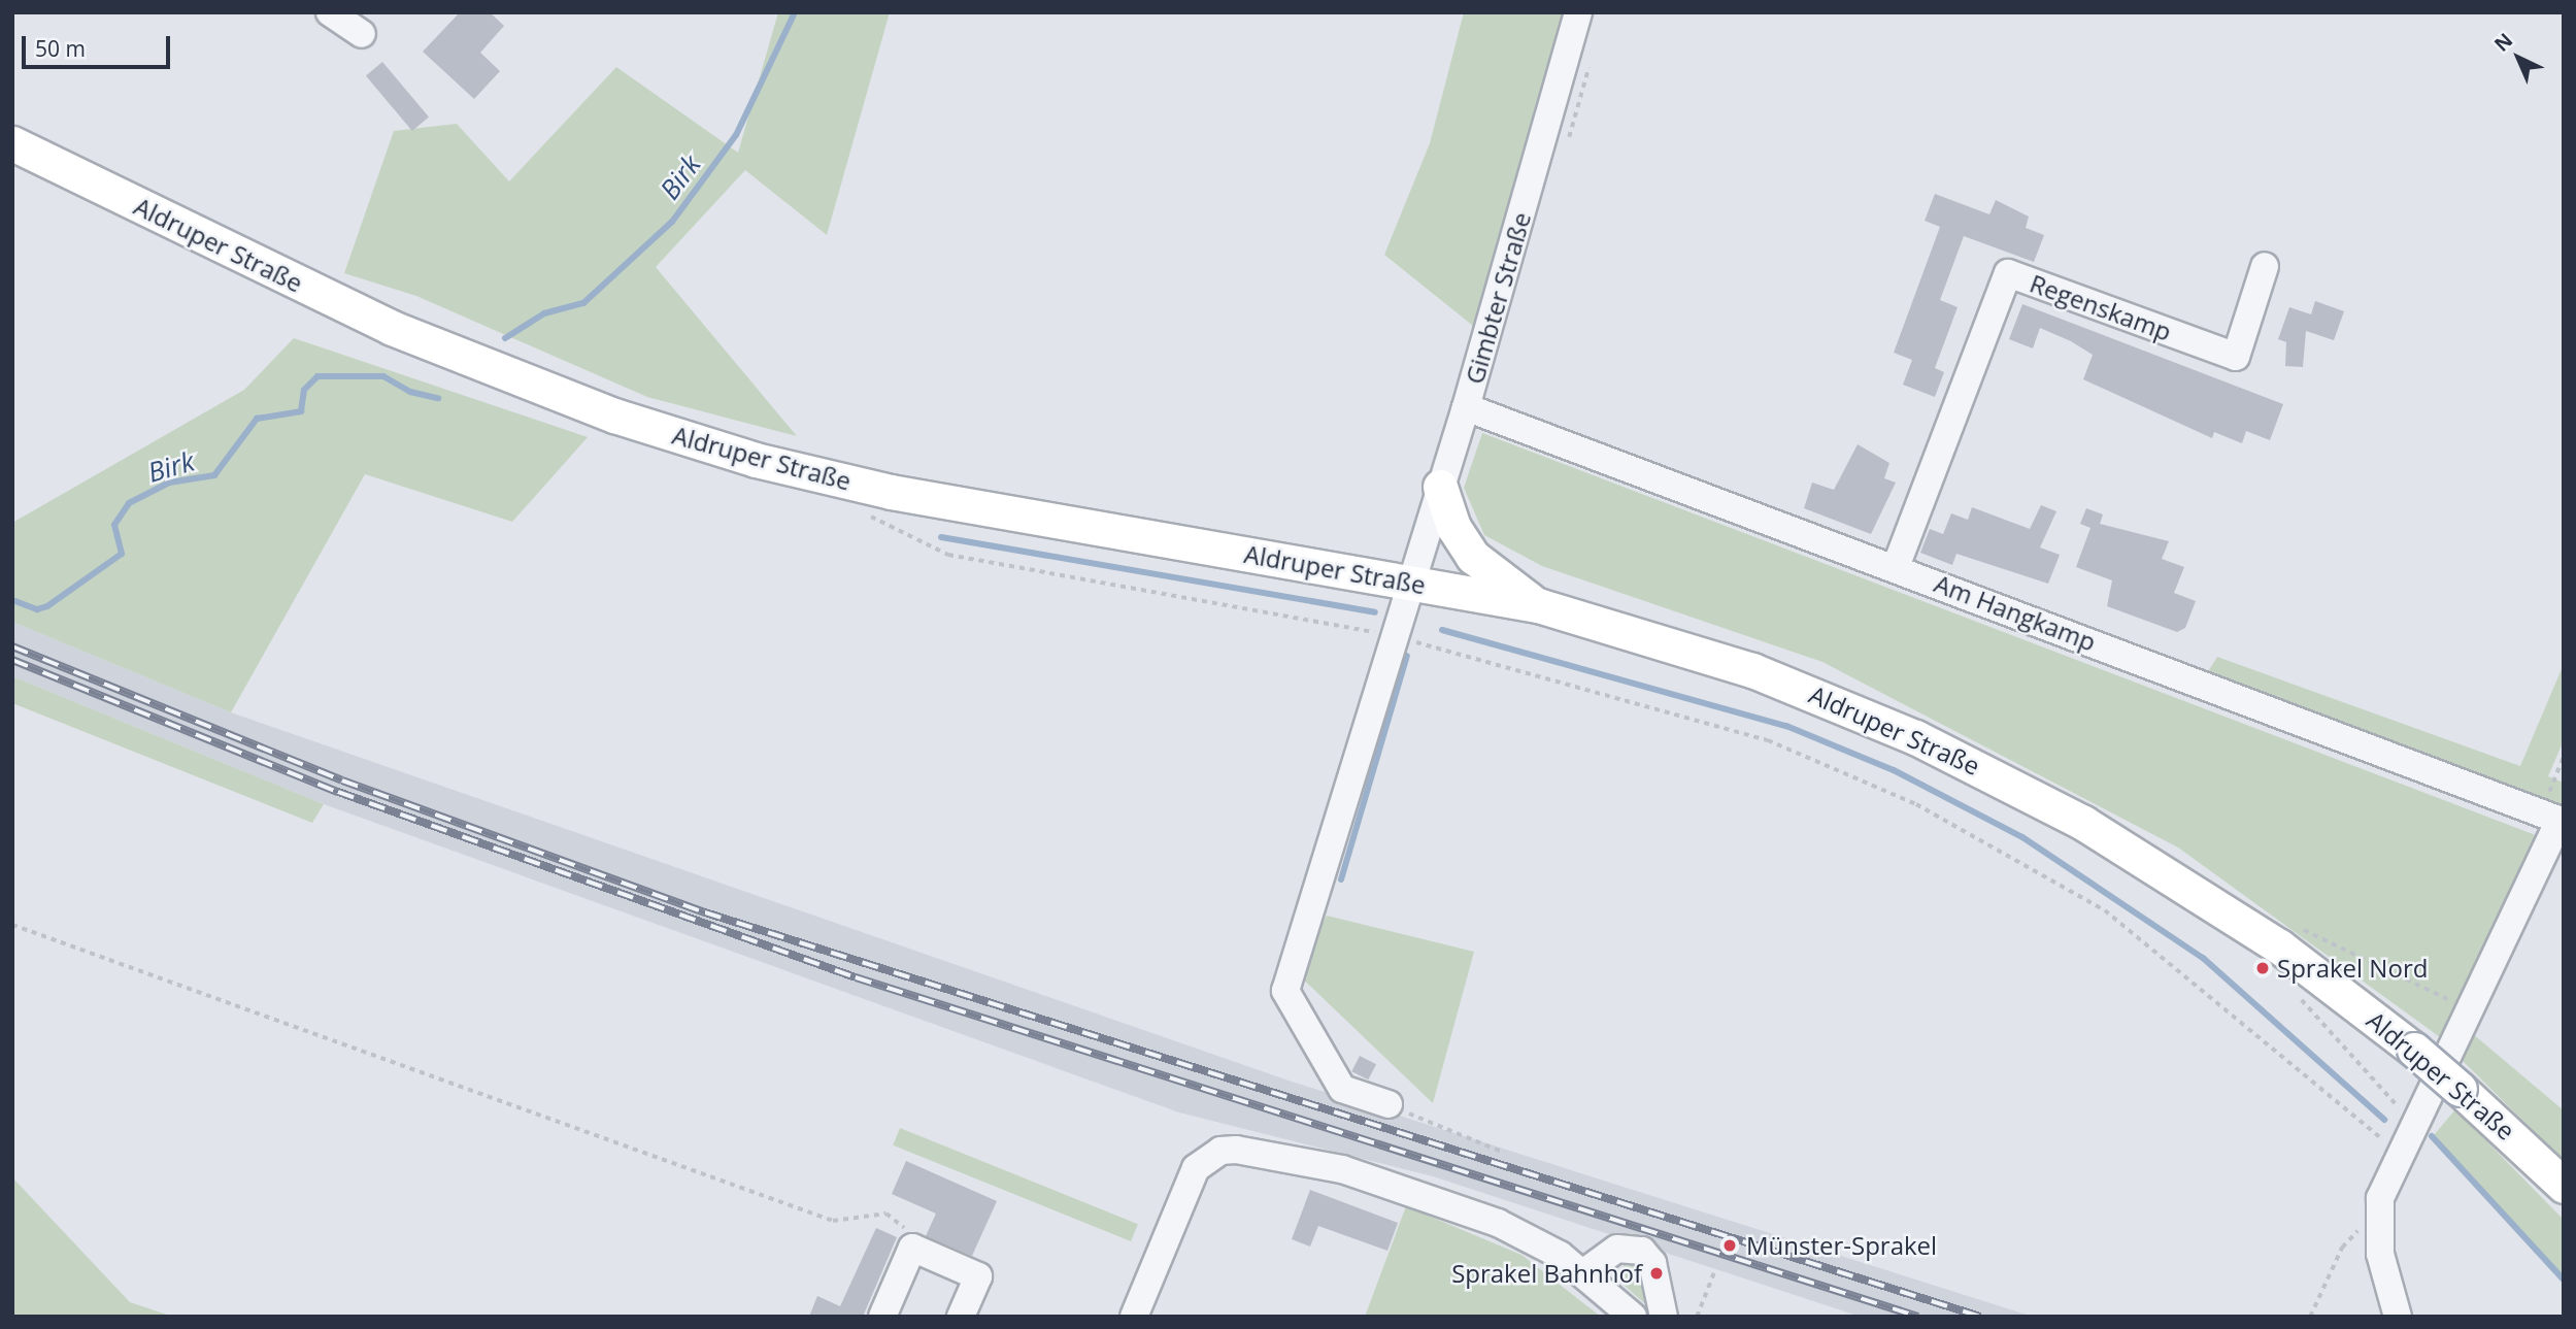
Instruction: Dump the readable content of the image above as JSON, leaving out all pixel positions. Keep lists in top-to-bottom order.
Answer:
{
  "streets": {
    "main road": ["Aldruper Straße"],
    "street": ["Gimbter Straße", "Regenskamp", "Am Hangkamp"]
  },
  "crossings": [
    ["Aldruper Straße", "Gimbter Straße"],
    ["Gimbter Straße", "Am Hangkamp"],
    ["Regenskamp", "Am Hangkamp"]
  ],
  "water": ["Birk"],
  "places": ["Sprakel Nord", "Münster-Sprakel", "Sprakel Bahnhof"],
  "scale_bar": "50 m",
  "north": "top left"
}
